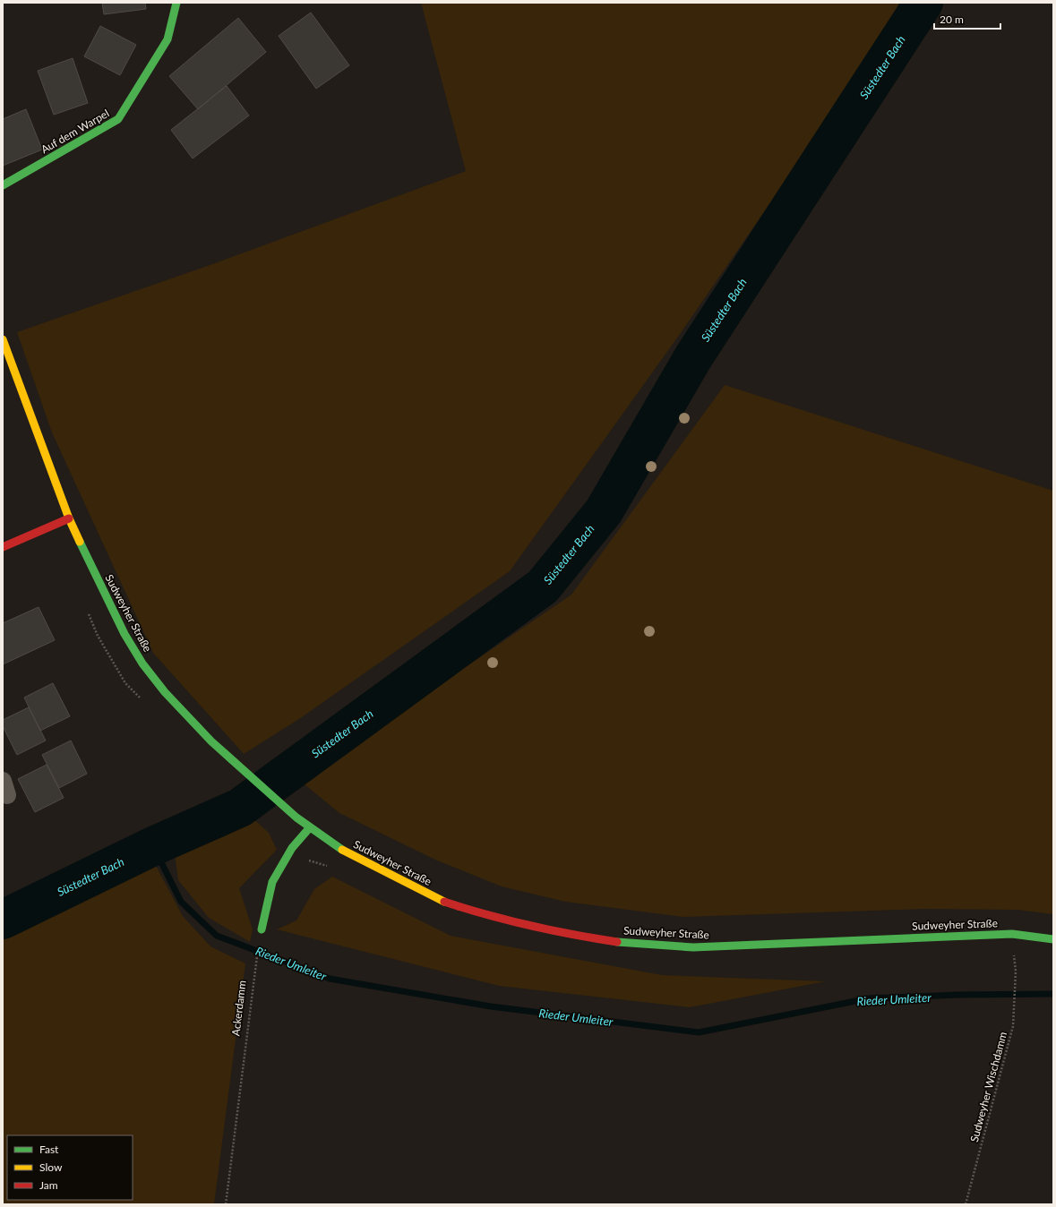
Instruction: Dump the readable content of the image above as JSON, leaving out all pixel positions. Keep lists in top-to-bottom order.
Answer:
{
  "streets": {
    "street": ["Auf dem Warpel", "Sudweyher Straße"],
    "path": ["Ackerdamm", "Sudweyher Wischdamm"]
  },
  "water": ["Süstedter Bach", "Rieder Umleiter"],
  "legend": ["Fast", "Slow", "Jam"],
  "scale_bar": "20 m"
}
